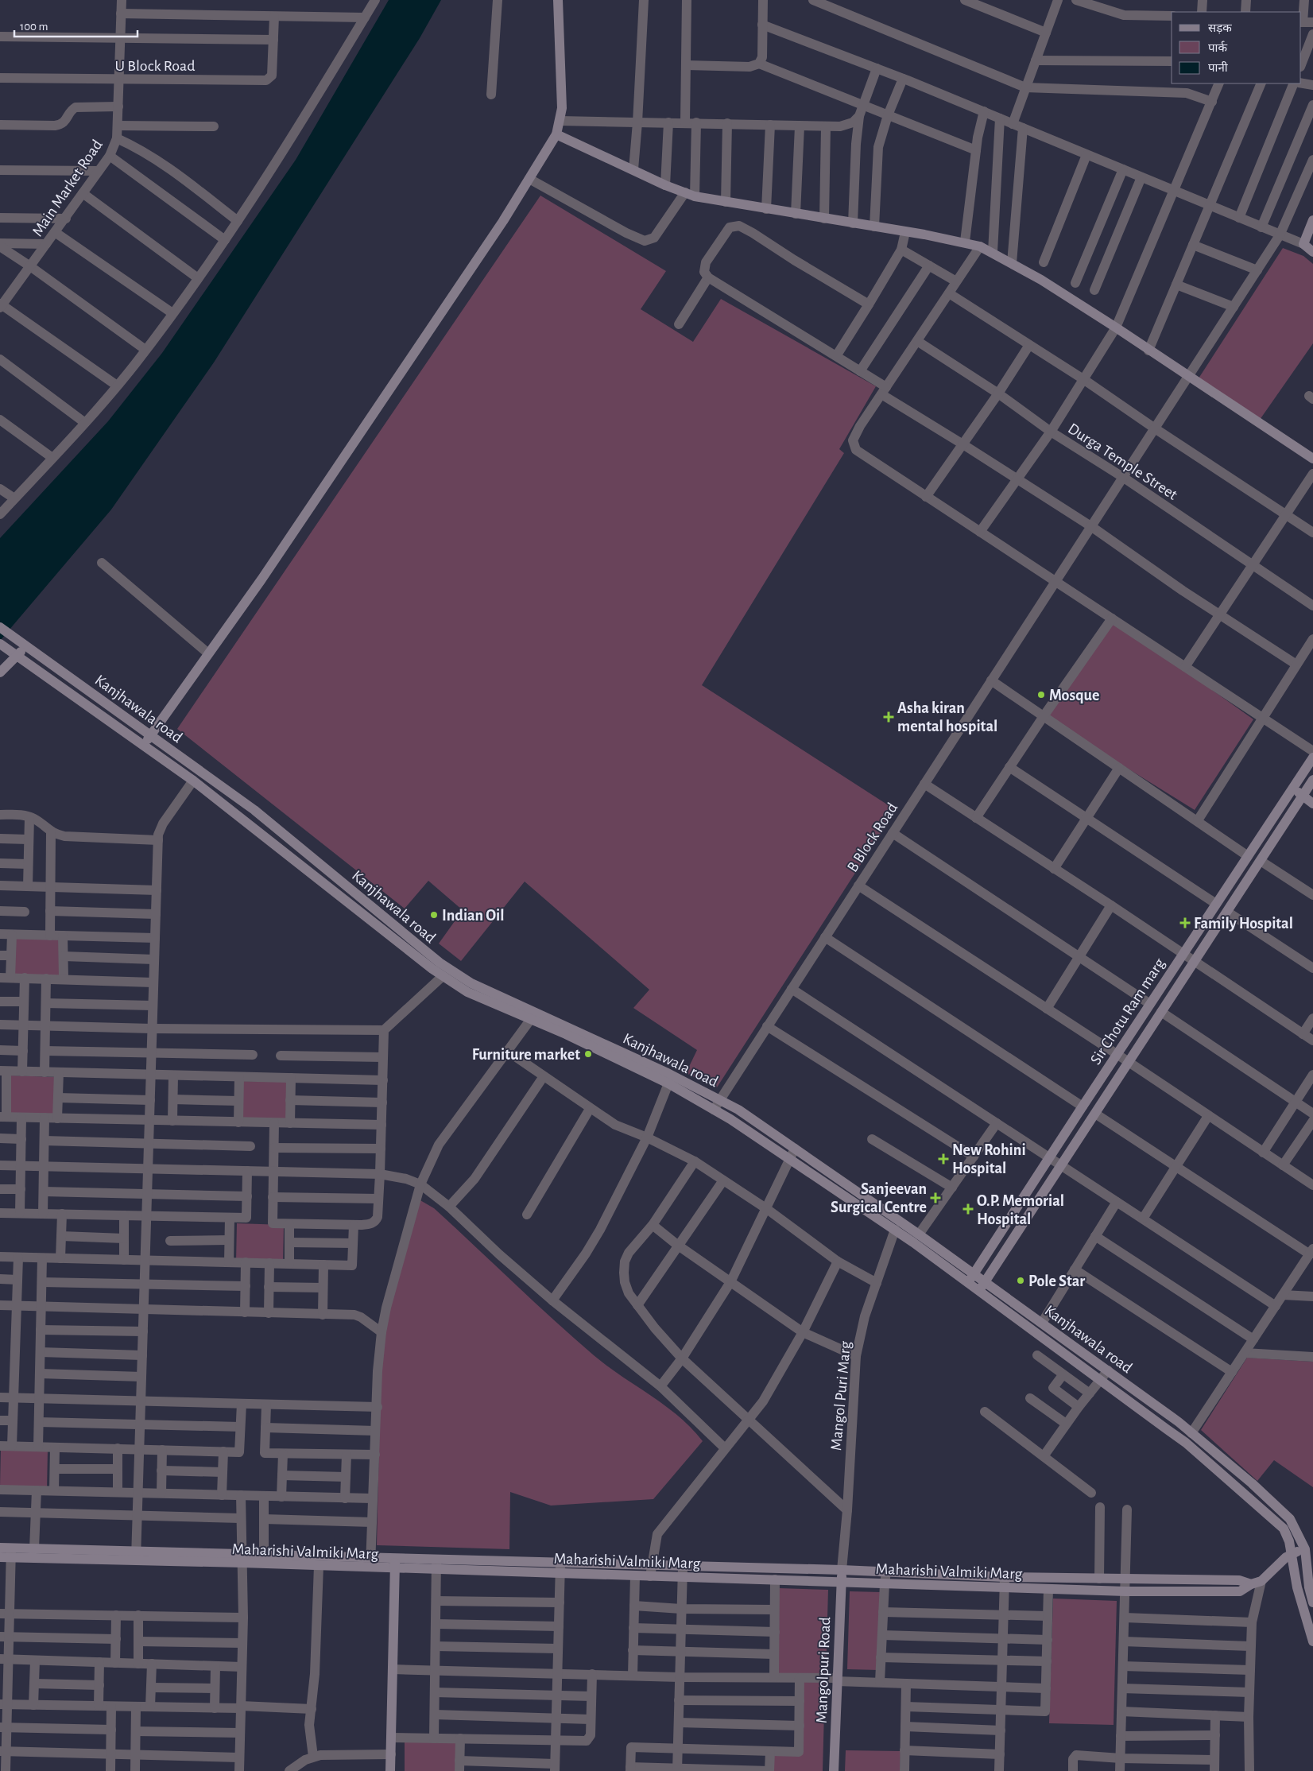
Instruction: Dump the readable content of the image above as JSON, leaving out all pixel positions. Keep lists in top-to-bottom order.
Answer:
{
  "streets": {
    "street": [
      "U Block Road",
      "Main Market Road",
      "Durga Temple Street",
      "Kanjhawala road",
      "B Block Road",
      "Sir Chotu Ram marg",
      "Mangol Puri Marg",
      "Maharishi Valmiki Marg",
      "Mangolpuri Road"
    ]
  },
  "crossings": [
    ["U Block Road", "Main Market Road"],
    ["Durga Temple Street", "B Block Road"],
    ["Kanjhawala road", "B Block Road"],
    ["Kanjhawala road", "Sir Chotu Ram marg"],
    ["Kanjhawala road", "Mangol Puri Marg"],
    ["Kanjhawala road", "Maharishi Valmiki Marg"],
    ["Mangol Puri Marg", "Maharishi Valmiki Marg"],
    ["Mangol Puri Marg", "Mangolpuri Road"],
    ["Maharishi Valmiki Marg", "Mangolpuri Road"]
  ],
  "places": {
    "other": [
      "Mosque",
      "Indian Oil",
      "Furniture market",
      "Pole Star"
    ],
    "health": [
      "Asha kiran mental hospital",
      "Family Hospital",
      "New Rohini Hospital",
      "Sanjeevan Surgical Centre",
      "O.P. Memorial Hospital"
    ]
  },
  "legend": ["सड़क", "पार्क", "पानी"],
  "scale_bar": "100 m"
}
